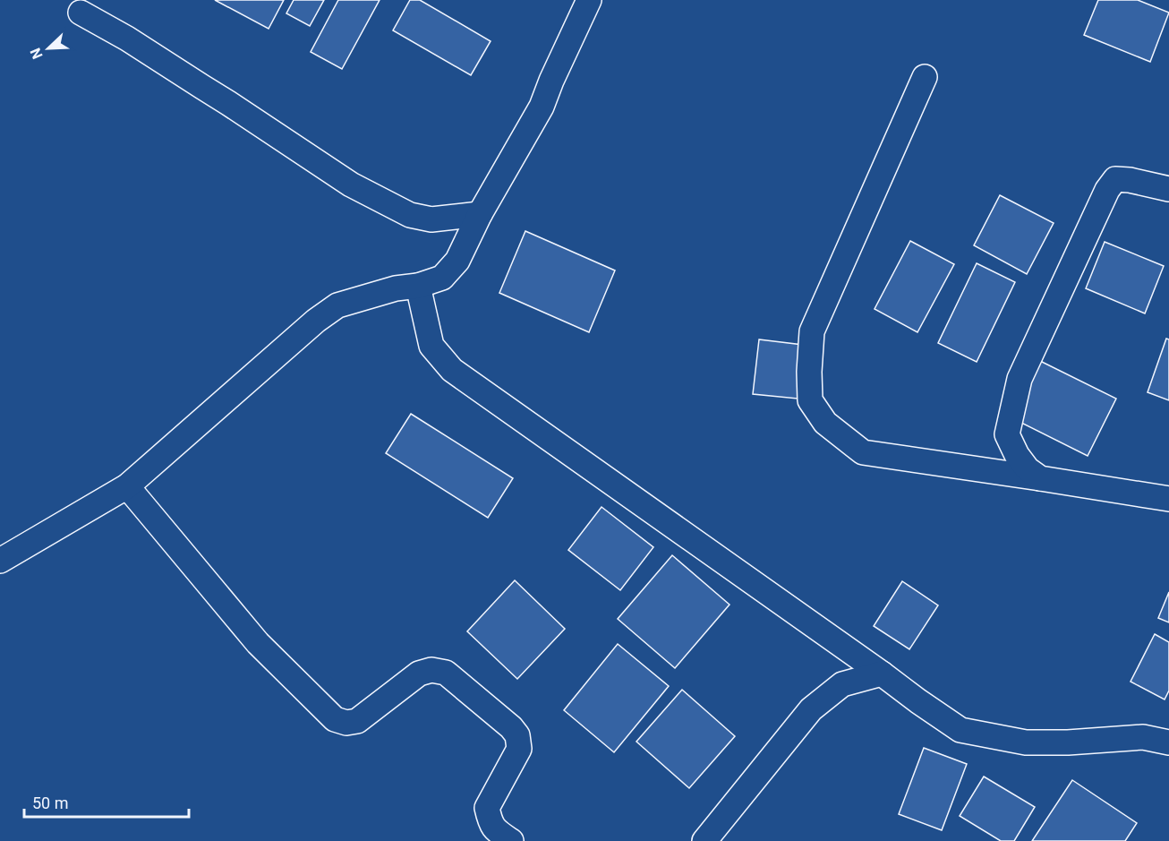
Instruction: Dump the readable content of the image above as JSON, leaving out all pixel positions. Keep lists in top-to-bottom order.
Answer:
{
  "scale_bar": "50 m",
  "north": "bottom left"
}
